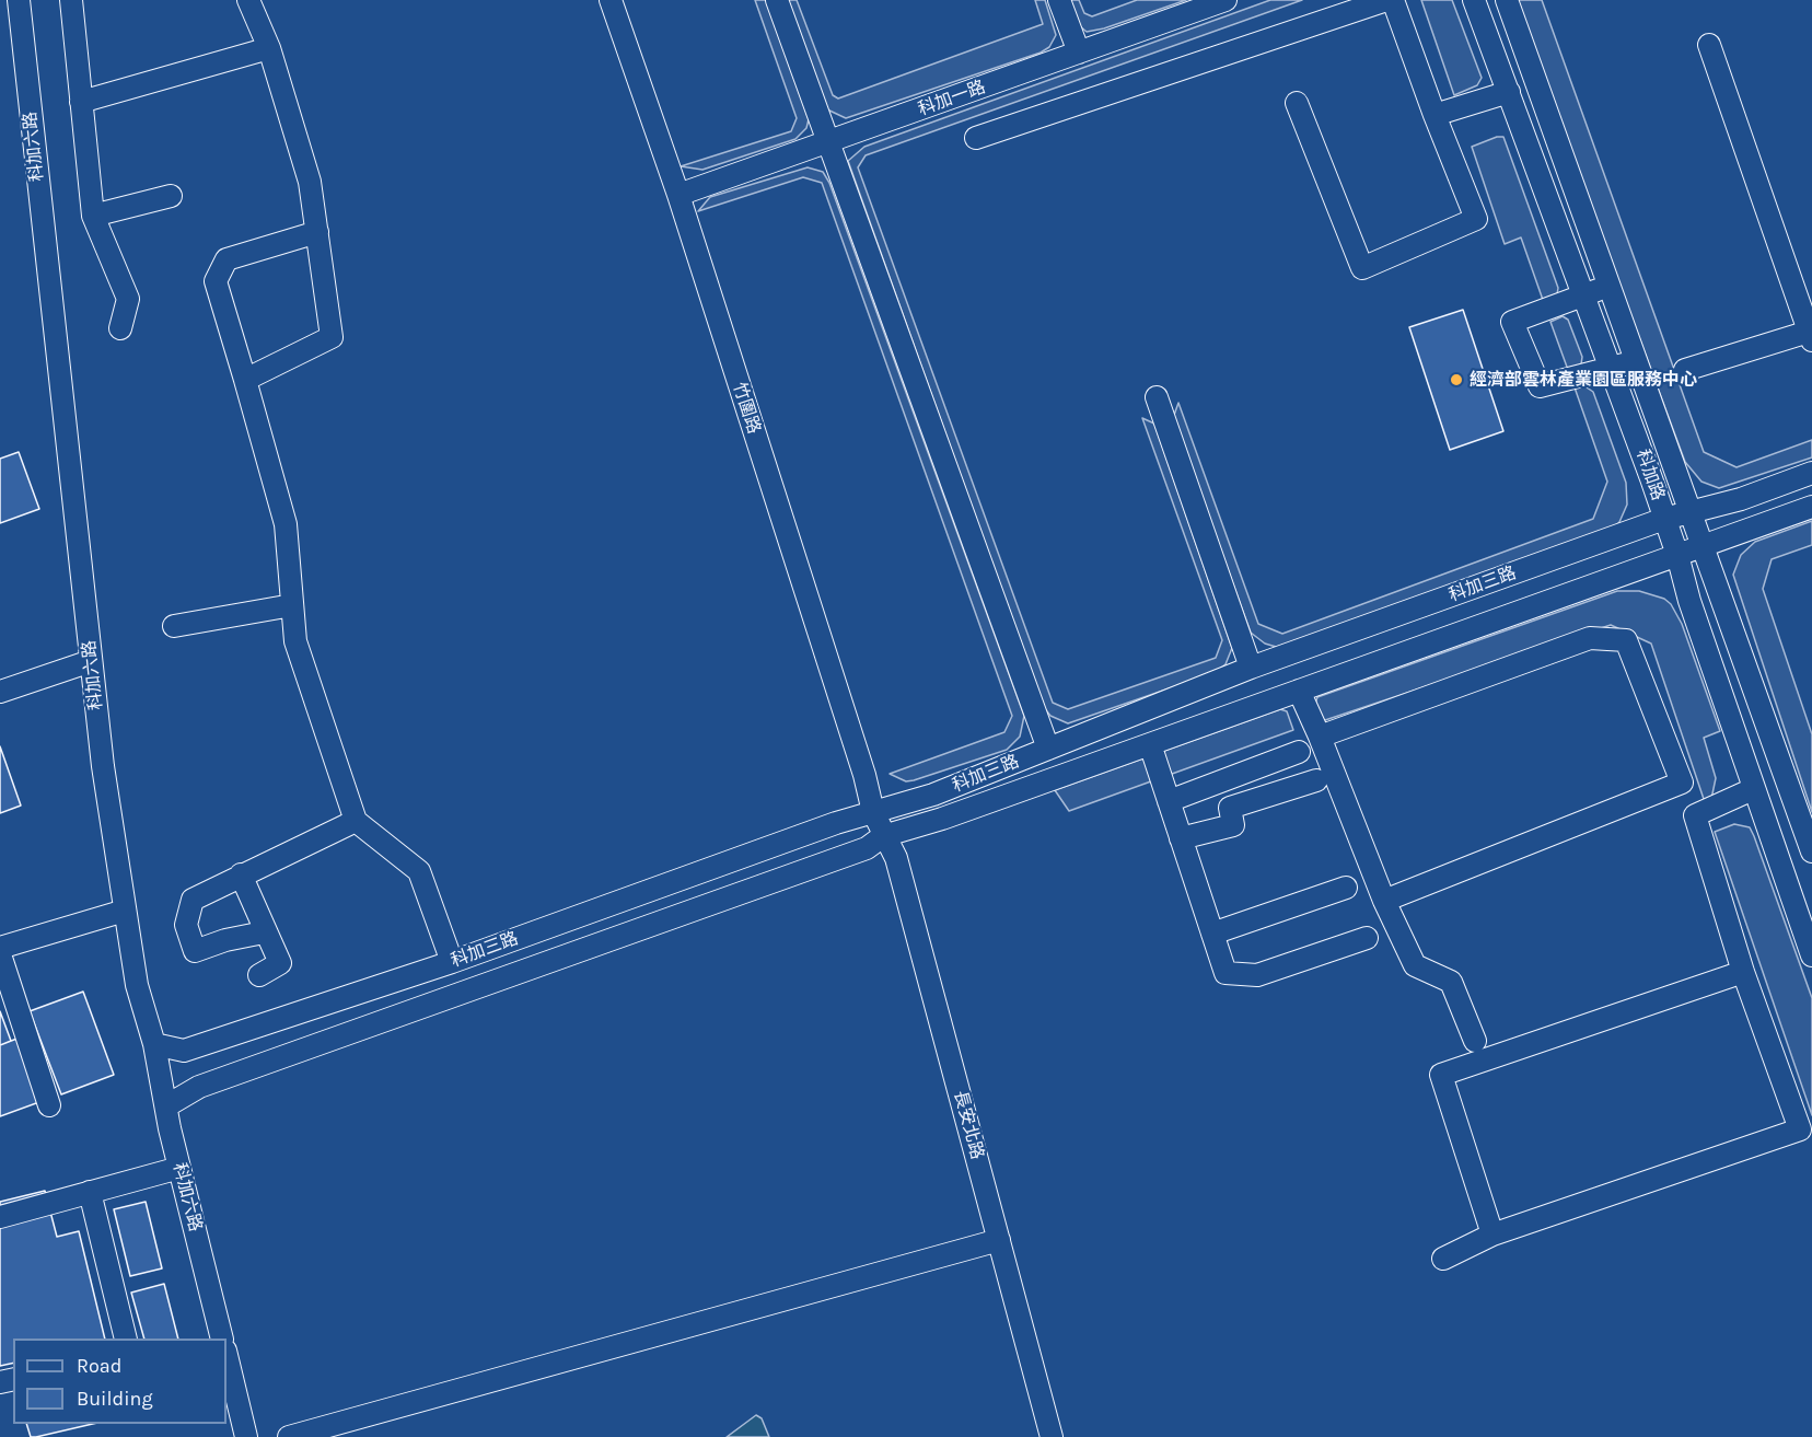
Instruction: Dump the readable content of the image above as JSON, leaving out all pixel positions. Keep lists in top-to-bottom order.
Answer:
{
  "streets": {
    "street": [
      "科加一路",
      "科加六路",
      "竹圍路",
      "科加路",
      "科加三路",
      "長安北路"
    ]
  },
  "crossings": [
    ["科加一路", "竹圍路"],
    ["科加六路", "科加三路"],
    ["竹圍路", "科加三路"],
    ["竹圍路", "長安北路"],
    ["科加路", "科加三路"],
    ["科加三路", "長安北路"]
  ],
  "places": ["經濟部雲林產業園區服務中心"],
  "legend": ["Road", "Building"]
}
